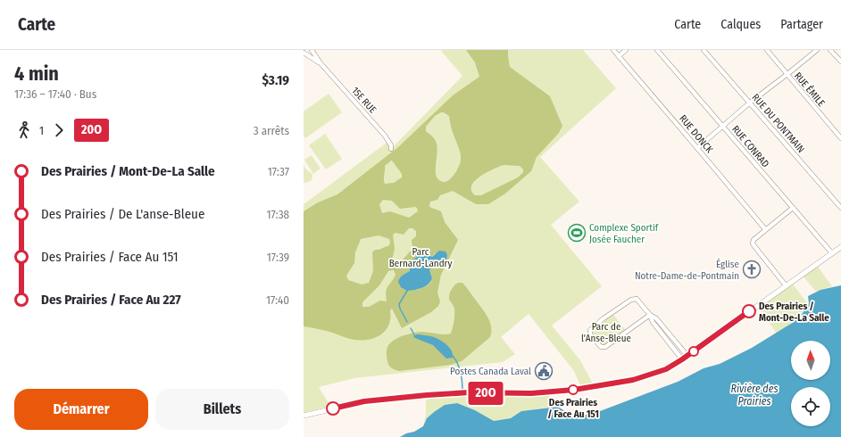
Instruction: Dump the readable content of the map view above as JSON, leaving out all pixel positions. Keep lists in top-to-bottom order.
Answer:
{
  "streets": {
    "street": [
      "RUE ÉMILE",
      "15E RUE",
      "RUE DU PONTMAIN",
      "RUE DONCK",
      "RUE CONRAD"
    ]
  },
  "water": ["Rivière des Prairies"],
  "parks": ["Parc Bernard-Landry", "Parc de l'Anse-Bleue"],
  "places": {
    "sports": ["Complexe Sportif Josée Faucher"],
    "church": ["Église Notre-Dame-de-Pontmain"],
    "other": ["Des Prairies / Mont-De-La Salle", "Des Prairies / Face Au 151"],
    "public building": ["Postes Canada Laval"]
  },
  "lines": ["bus line 20O"],
  "north": "top",
  "page": {
    "header": "Carte",
    "nav": ["Carte", "Calques", "Partager"],
    "heading": ["4 min", "17:36 – 17:40 · Bus", "$3.19"],
    "on_map": "20O",
    "legs": ["1", "20O", "3 arrêts"],
    "list": [
      {
        "name": "Des Prairies / Mont-De-La Salle",
        "value": "17:37"
      },
      {
        "name": "Des Prairies / De L'anse-Bleue",
        "value": "17:38"
      },
      {
        "name": "Des Prairies / Face Au 151",
        "value": "17:39"
      },
      {
        "name": "Des Prairies / Face Au 227",
        "value": "17:40"
      }
    ],
    "buttons": ["Démarrer", "Billets"]
  }
}
